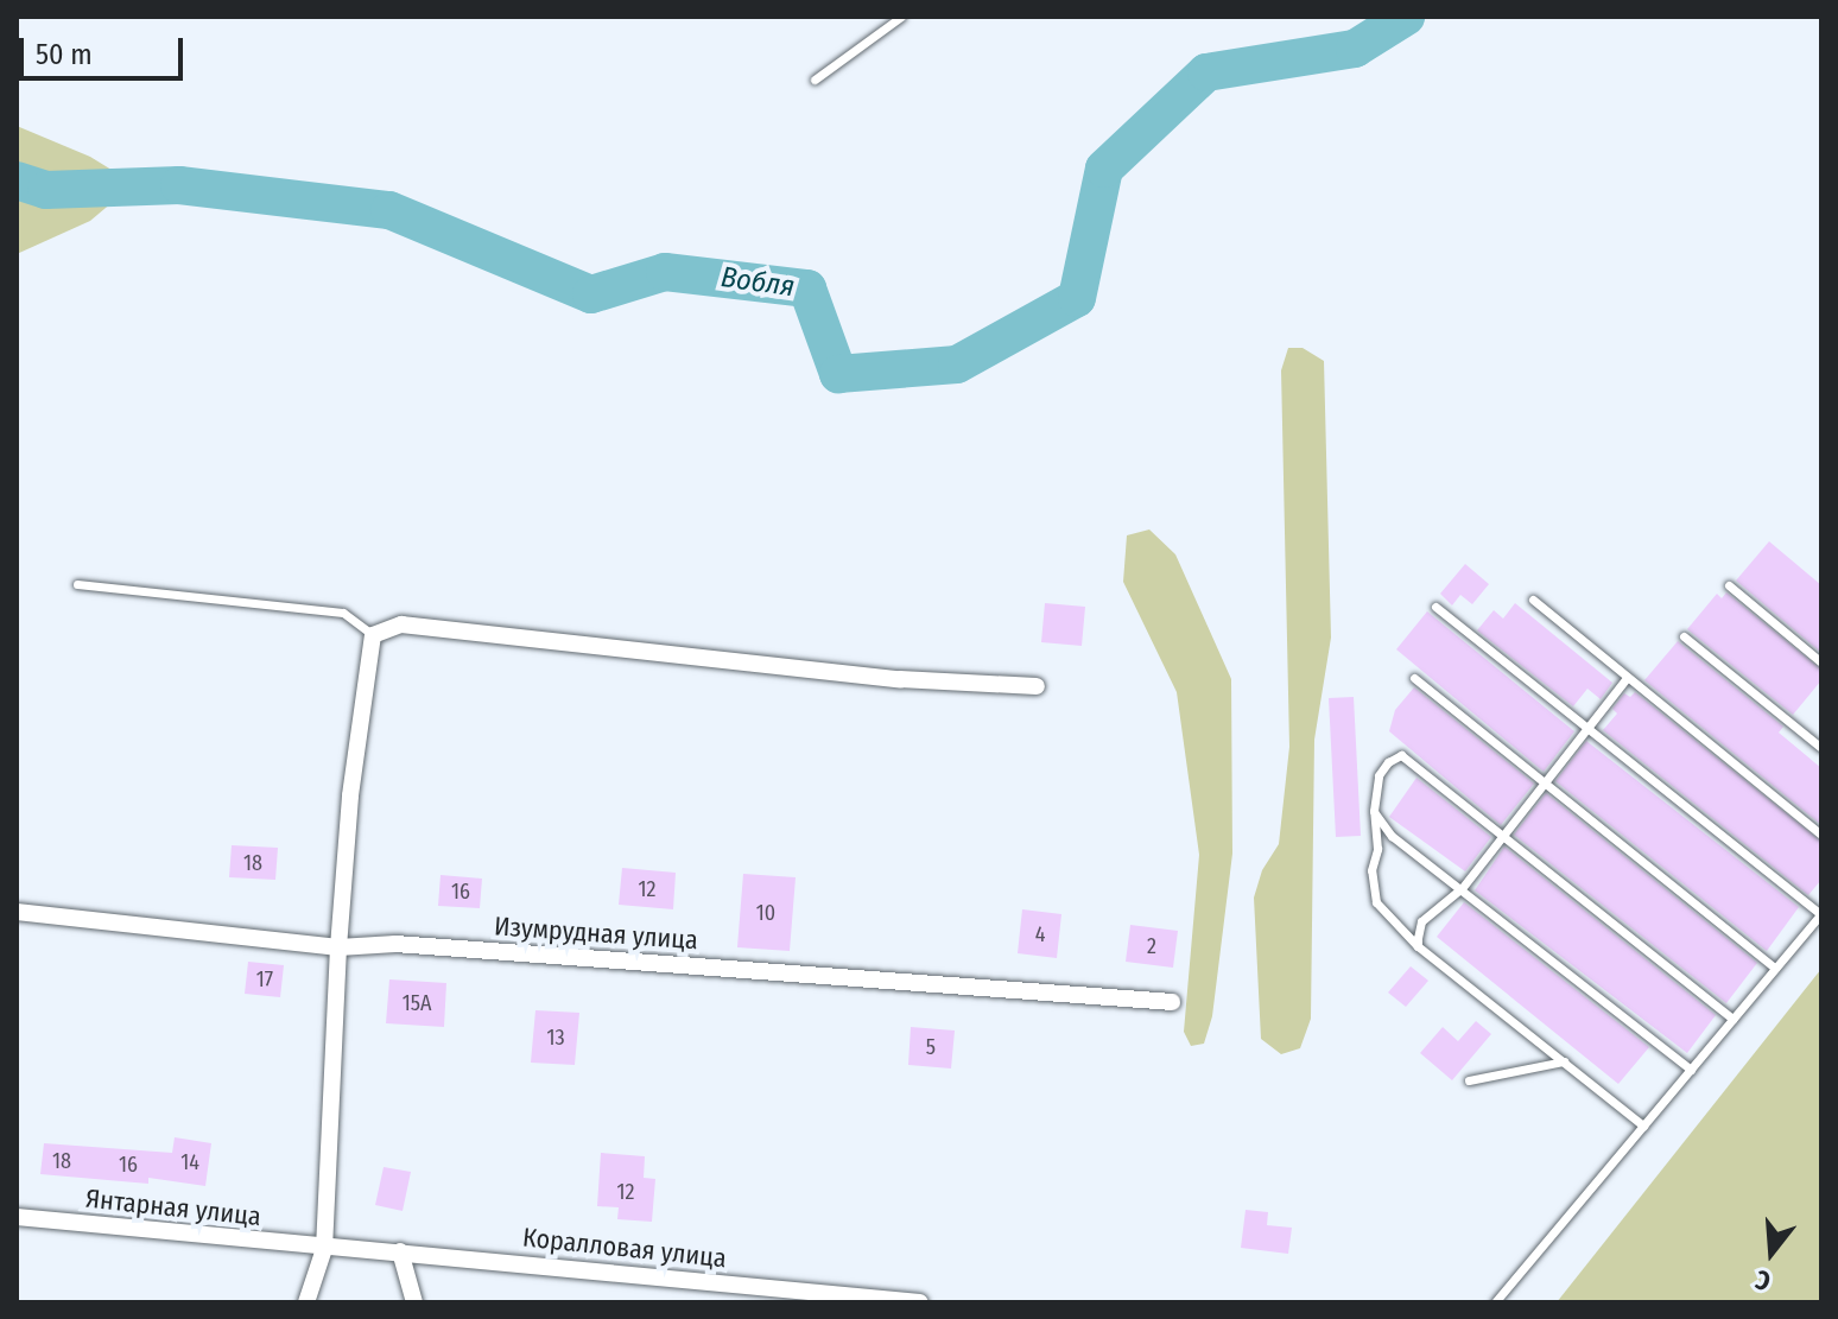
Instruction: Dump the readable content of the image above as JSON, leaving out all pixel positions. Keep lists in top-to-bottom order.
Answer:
{
  "streets": {
    "street": ["Изумрудная улица", "Янтарная улица", "Коралловая улица"]
  },
  "crossings": [
    ["Янтарная улица", "Коралловая улица"]
  ],
  "water": ["Вобля"],
  "house_numbers": [
    "18",
    "12",
    "16",
    "10",
    "4",
    "2",
    "17",
    "15А",
    "13",
    "5",
    "18",
    "14",
    "16",
    "12"
  ],
  "scale_bar": "50 m",
  "north": "bottom"
}
